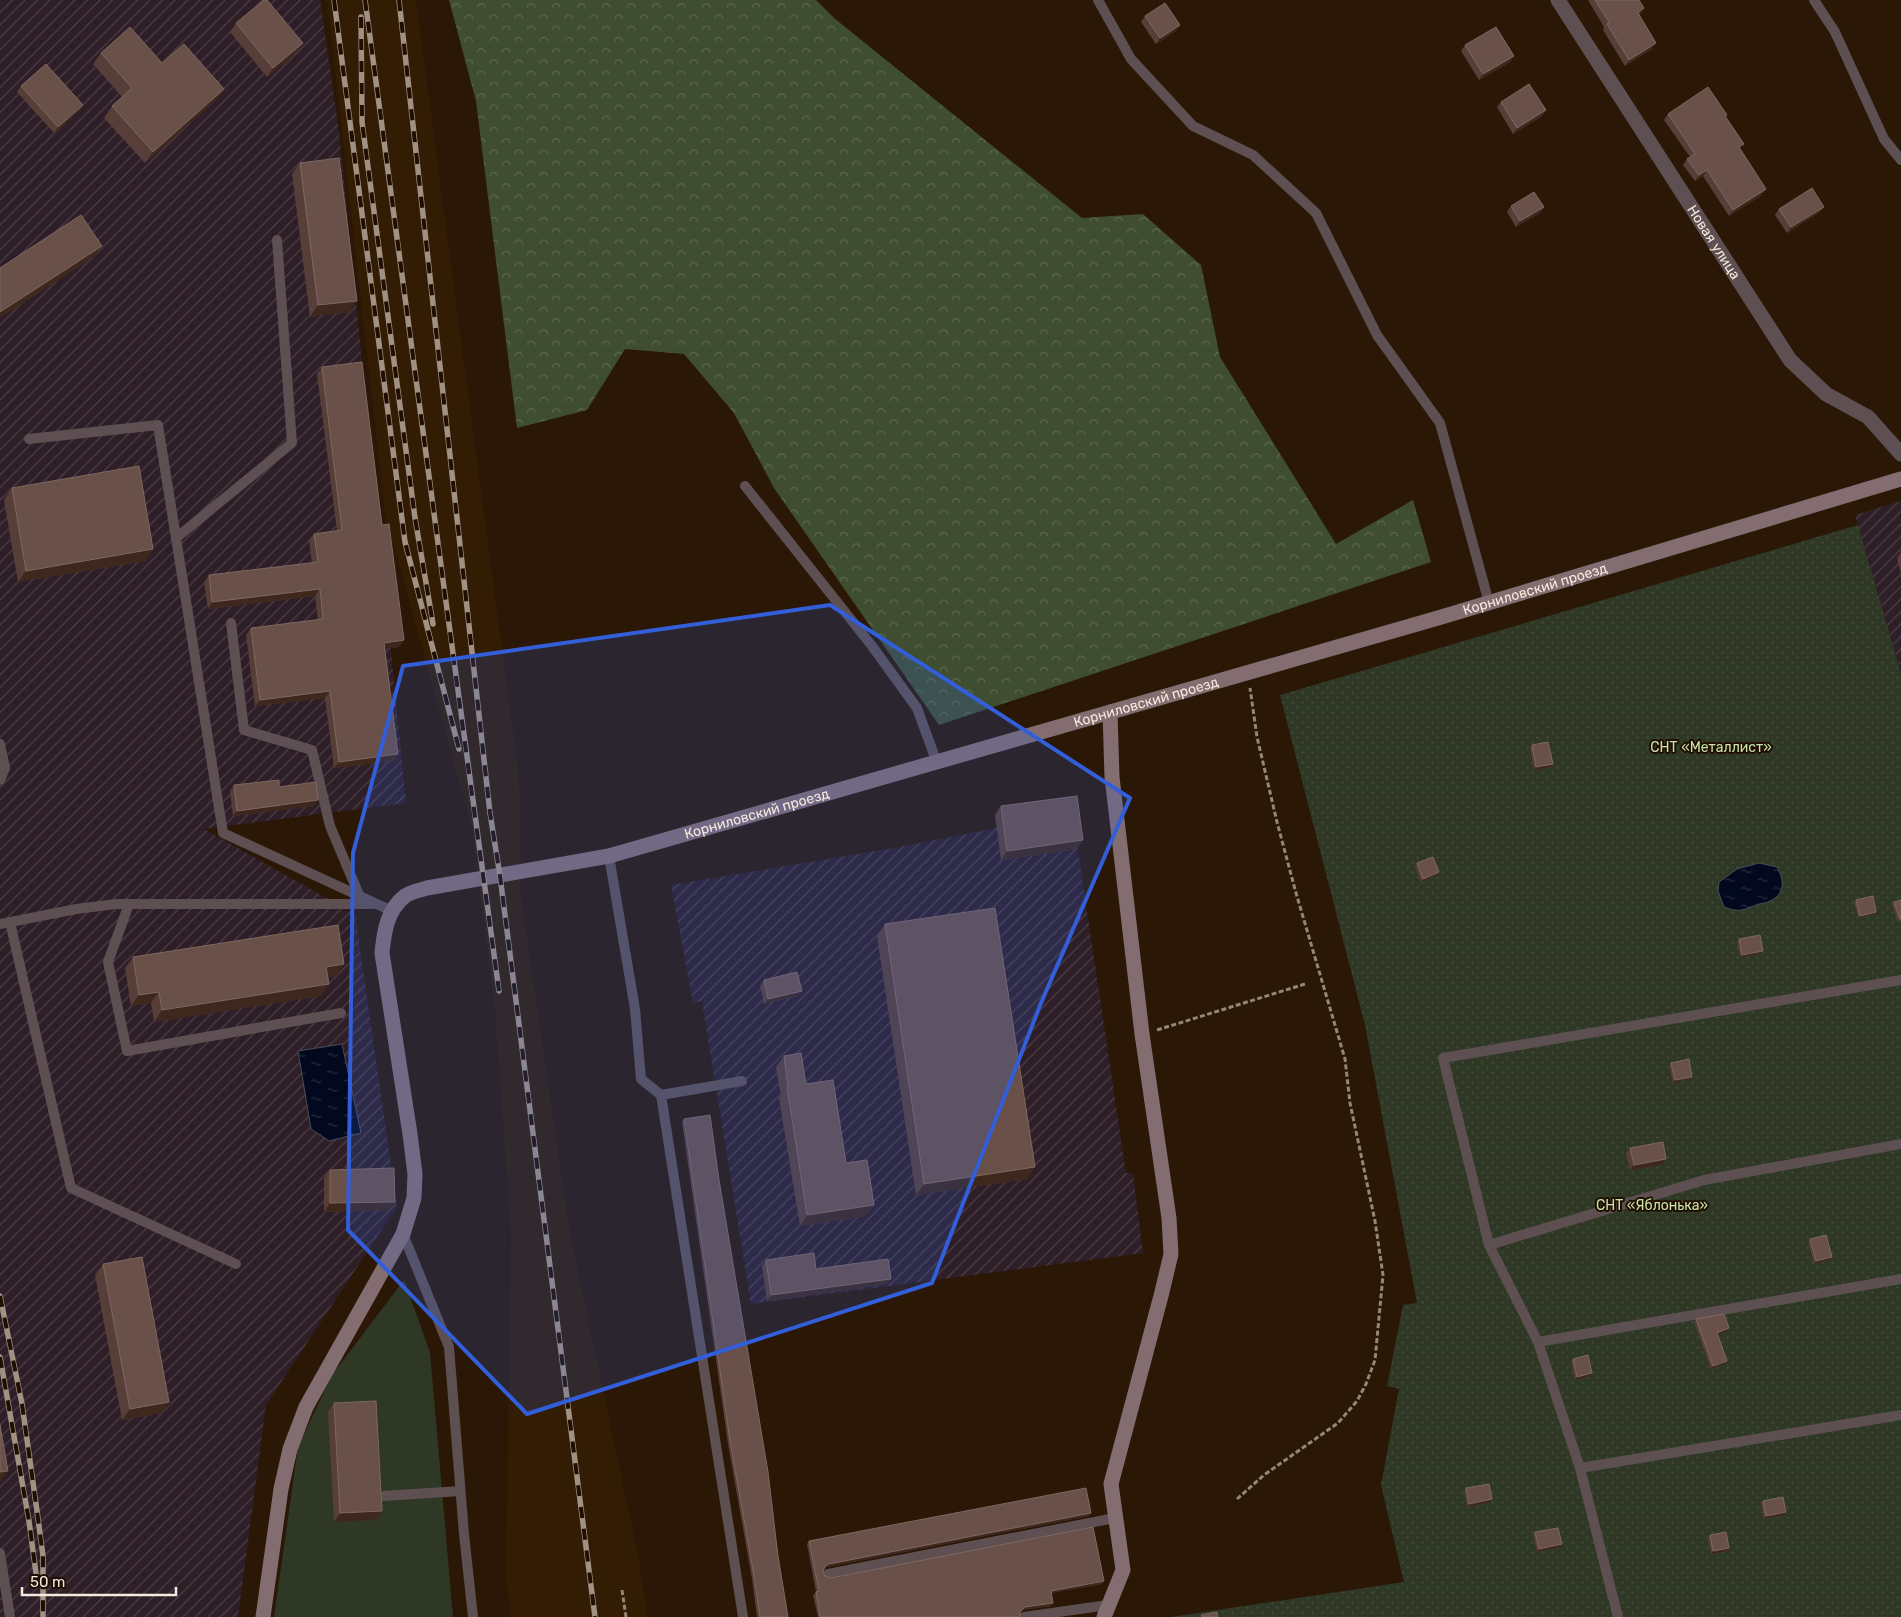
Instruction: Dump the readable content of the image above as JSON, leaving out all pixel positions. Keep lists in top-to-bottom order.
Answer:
{
  "streets": {
    "street": ["Новая улица", "Корниловский проезд"]
  },
  "parks": ["СНТ «Металлист»", "СНТ «Яблонька»"],
  "scale_bar": "50 m"
}
